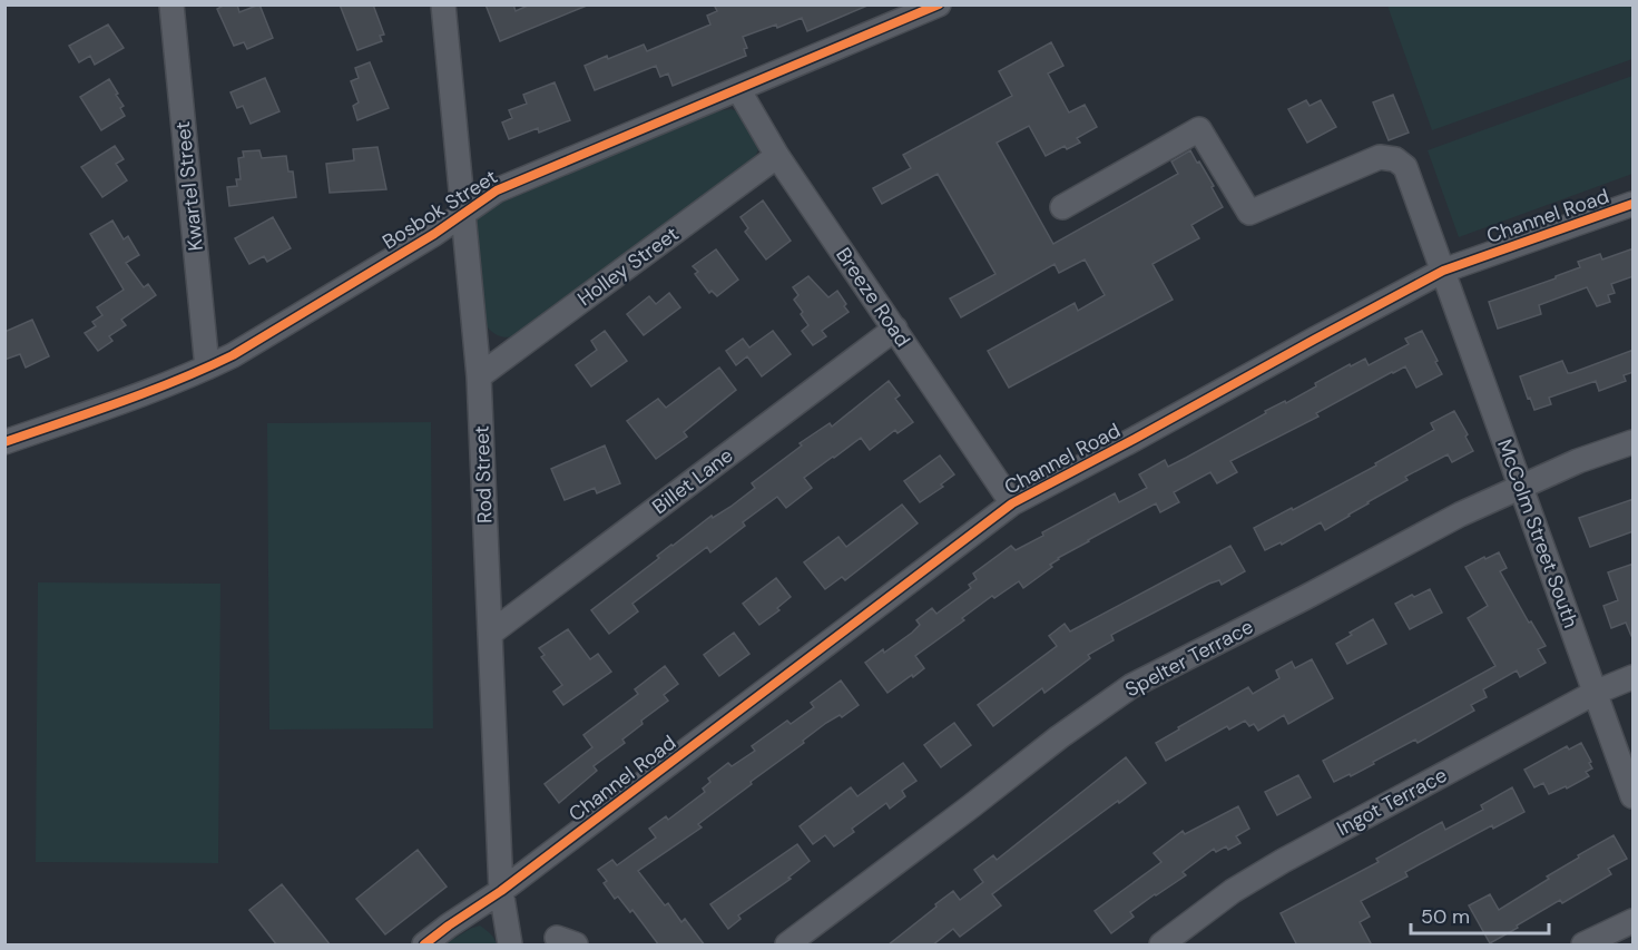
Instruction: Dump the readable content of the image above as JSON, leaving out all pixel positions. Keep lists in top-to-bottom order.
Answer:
{
  "streets": {
    "street": [
      "Kwartel Street",
      "Bosbok Street",
      "Channel Road",
      "Holley Street",
      "Breeze Road",
      "Rod Street",
      "Billet Lane",
      "McColm Street South",
      "Spelter Terrace",
      "Ingot Terrace"
    ]
  },
  "crossings": [
    ["Kwartel Street", "Bosbok Street"],
    ["Bosbok Street", "Breeze Road"],
    ["Bosbok Street", "Rod Street"],
    ["Channel Road", "Breeze Road"],
    ["Channel Road", "Rod Street"],
    ["Channel Road", "McColm Street South"],
    ["Holley Street", "Breeze Road"],
    ["Holley Street", "Rod Street"],
    ["Breeze Road", "Billet Lane"],
    ["Rod Street", "Billet Lane"],
    ["McColm Street South", "Spelter Terrace"],
    ["McColm Street South", "Ingot Terrace"]
  ],
  "scale_bar": "50 m"
}
